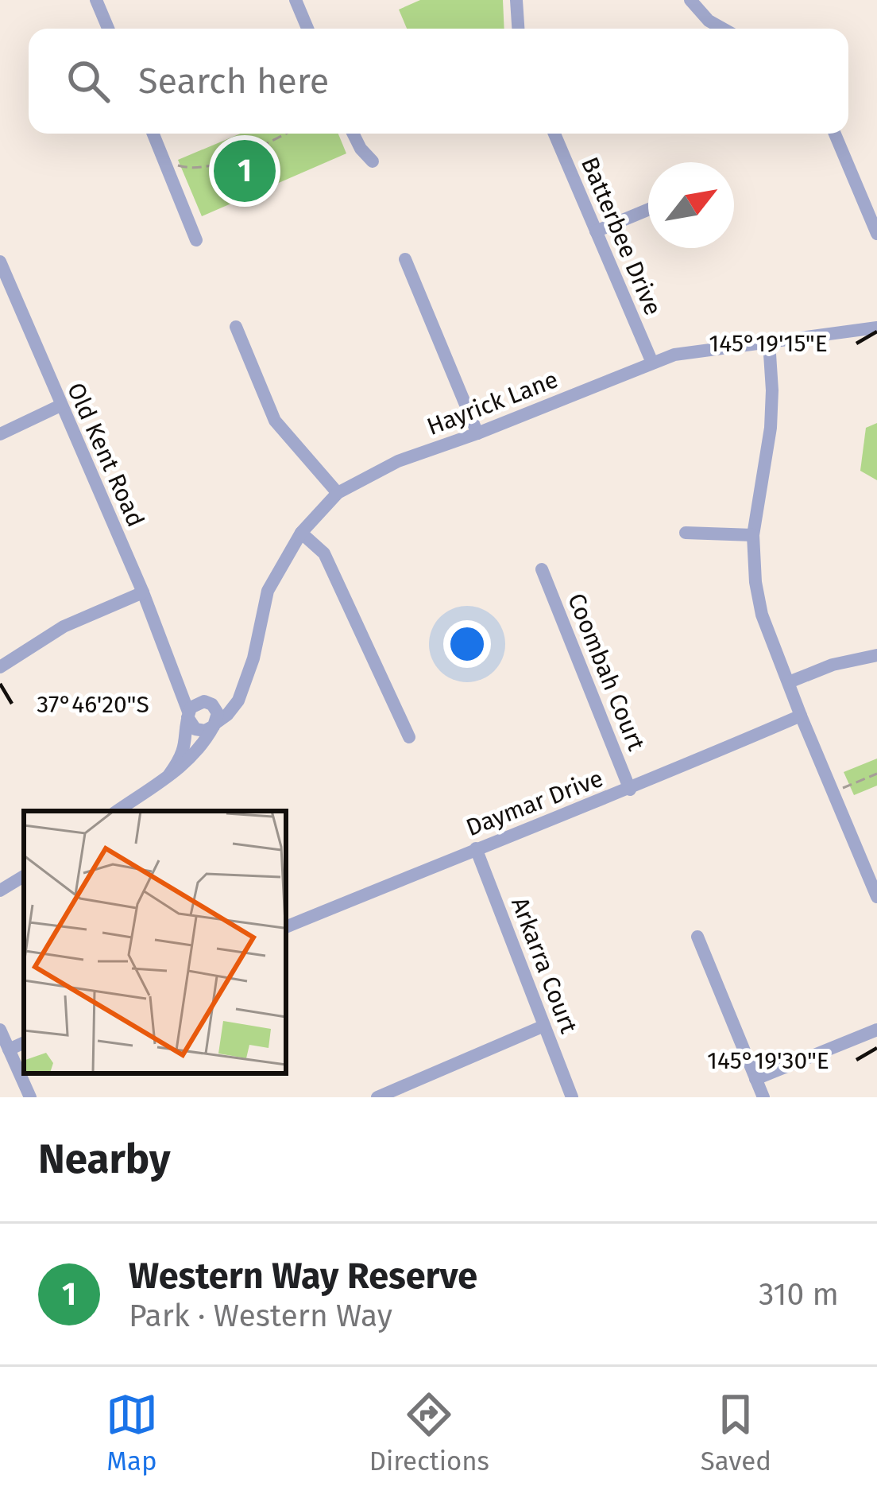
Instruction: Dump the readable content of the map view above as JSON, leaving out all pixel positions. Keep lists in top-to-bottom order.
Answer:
{
  "streets": {
    "street": [
      "Batterbee Drive",
      "Hayrick Lane",
      "Old Kent Road",
      "Coombah Court",
      "Daymar Drive",
      "Arkarra Court"
    ]
  },
  "crossings": [
    ["Batterbee Drive", "Hayrick Lane"],
    ["Hayrick Lane", "Old Kent Road"],
    ["Coombah Court", "Daymar Drive"],
    ["Daymar Drive", "Arkarra Court"]
  ],
  "north": "top right",
  "page": {
    "search": "Search here",
    "pins": "1",
    "heading": "Nearby",
    "list": [
      {
        "mark": "1",
        "name": "Western Way Reserve",
        "note": "Park · Western Way",
        "value": "310 m"
      }
    ],
    "nav": ["Map", "Directions", "Saved"]
  },
  "coordinates": ["145°19'15\"E", "37°46'20\"S", "145°19'30\"E"]
}
